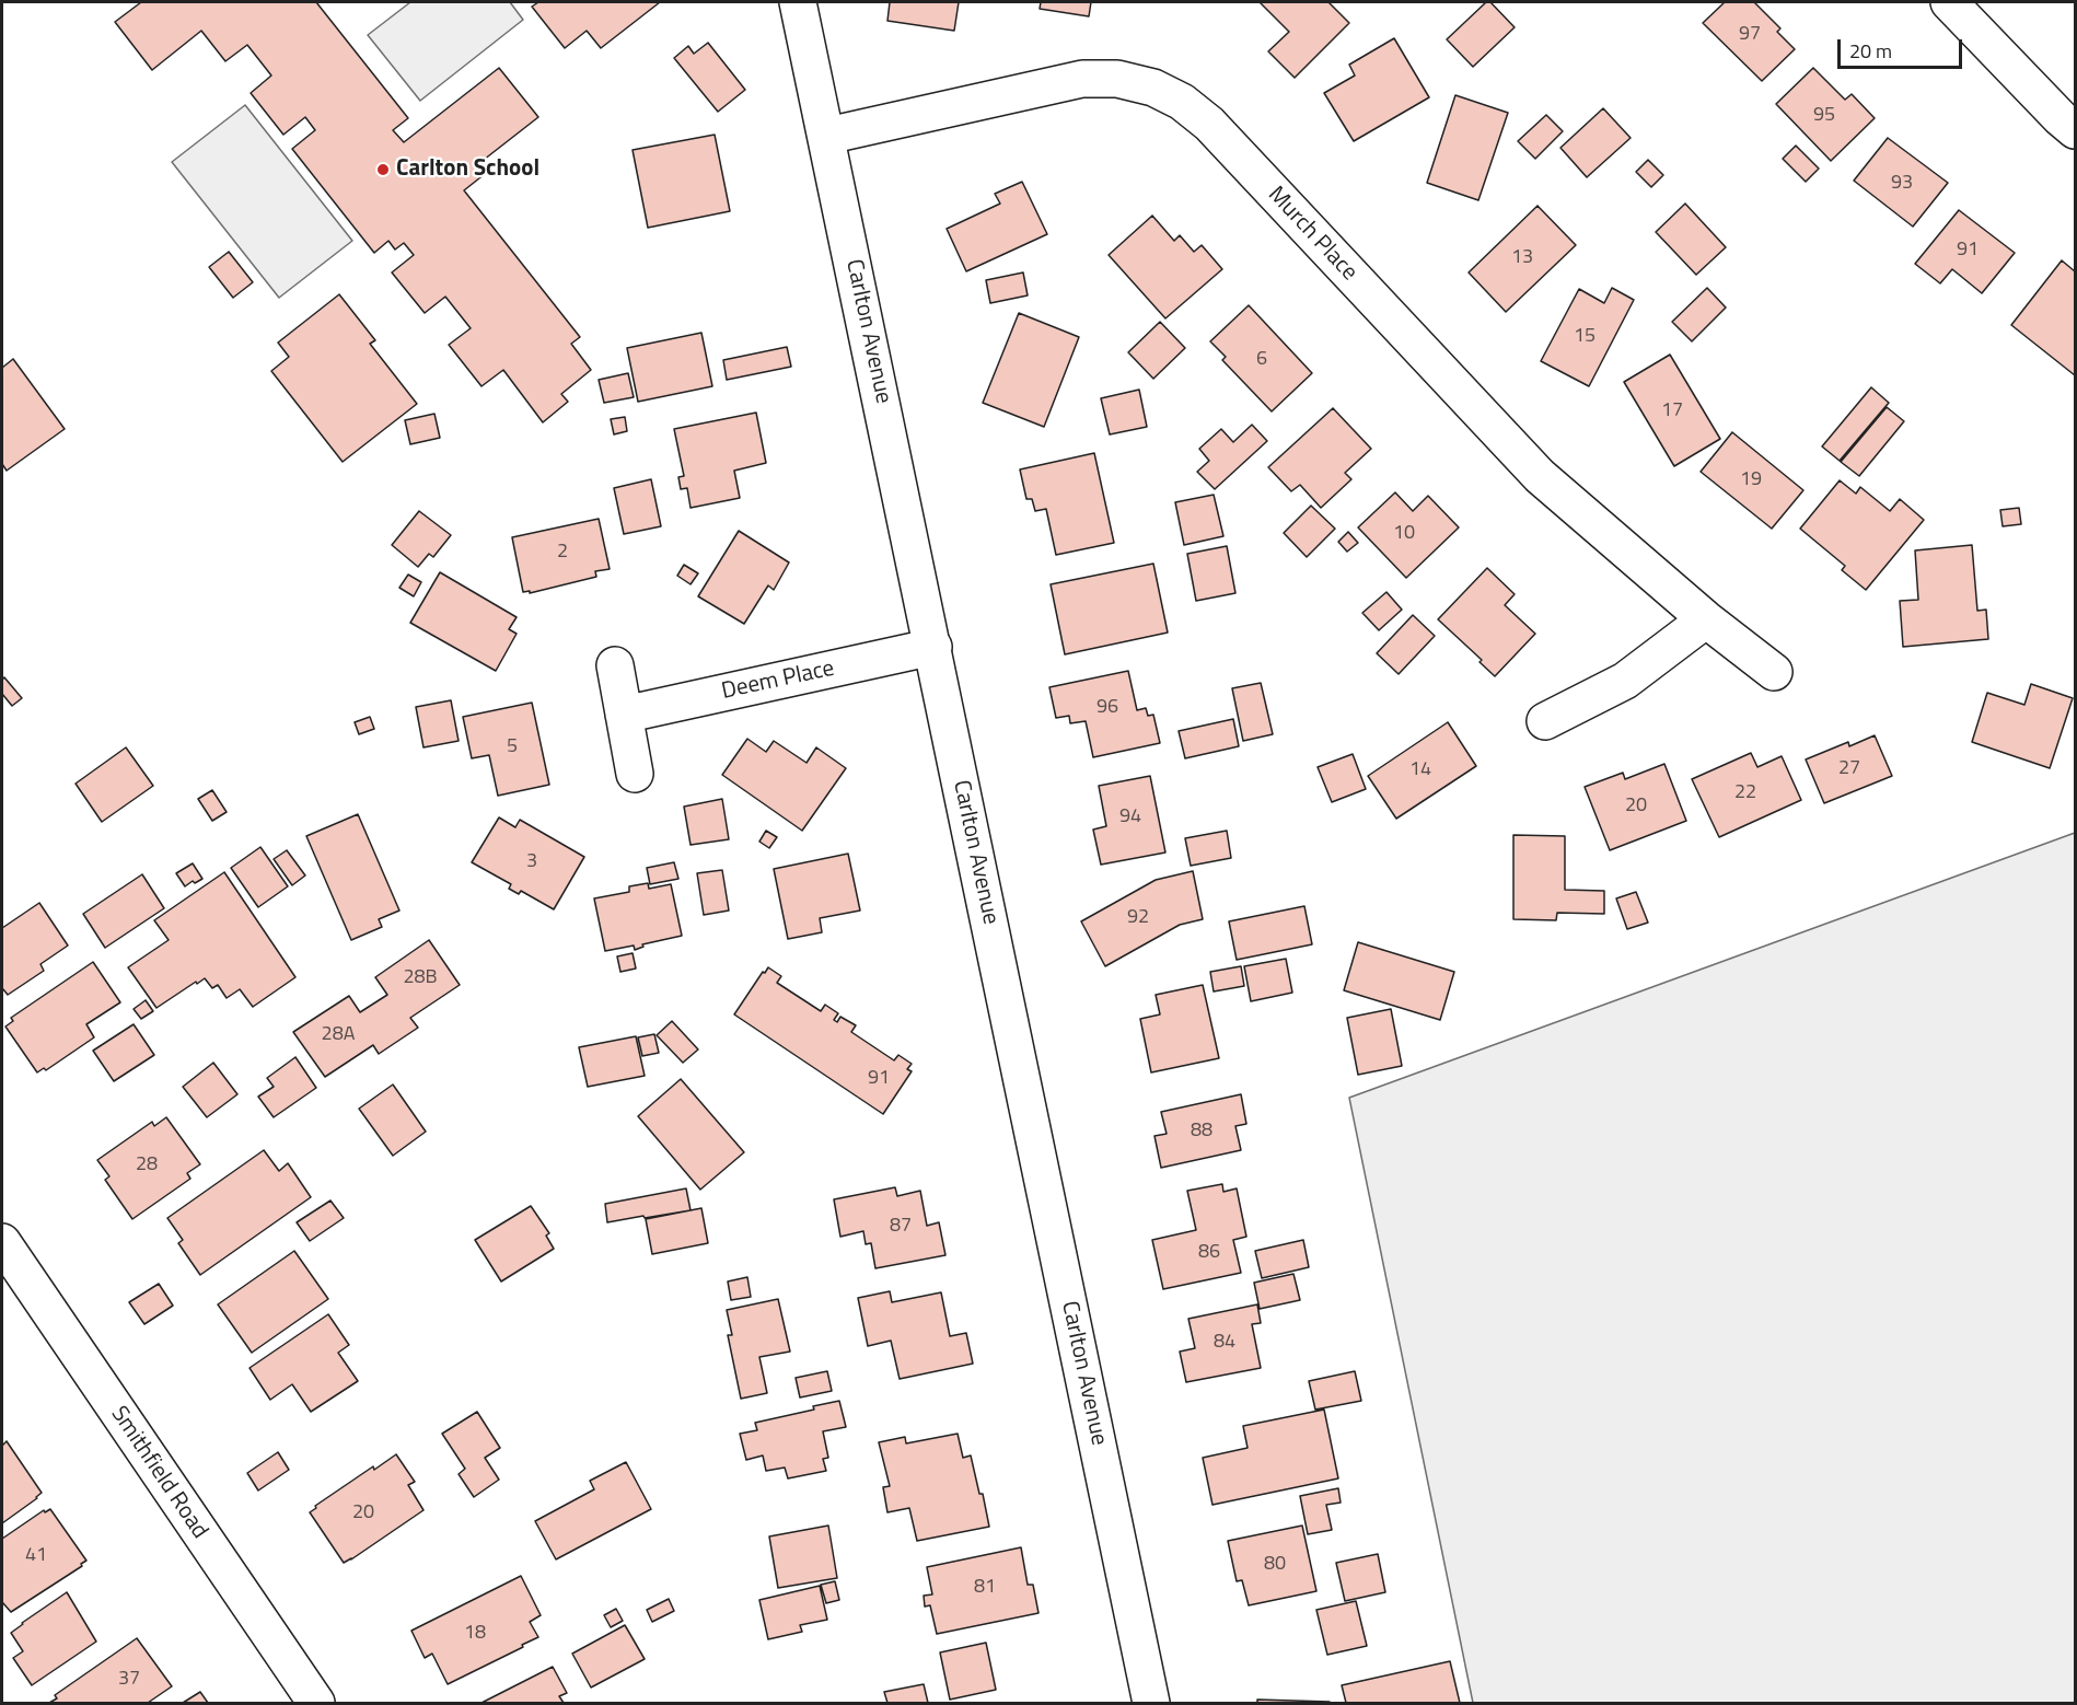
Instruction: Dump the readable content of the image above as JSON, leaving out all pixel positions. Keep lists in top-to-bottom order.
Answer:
{
  "streets": {
    "main road": [
      "Murch Place",
      "Carlton Avenue",
      "Deem Place",
      "Smithfield Road"
    ]
  },
  "crossings": [
    ["Murch Place", "Carlton Avenue"],
    ["Carlton Avenue", "Deem Place"]
  ],
  "places": ["Carlton School"],
  "house_numbers": [
    "97",
    "95",
    "93",
    "91",
    "13",
    "15",
    "6",
    "17",
    "19",
    "10",
    "2",
    "96",
    "5",
    "27",
    "14",
    "22",
    "20",
    "94",
    "3",
    "92",
    "28B",
    "28A",
    "91",
    "88",
    "28",
    "87",
    "86",
    "84",
    "20",
    "41",
    "80",
    "81",
    "18",
    "37"
  ],
  "scale_bar": "20 m"
}
